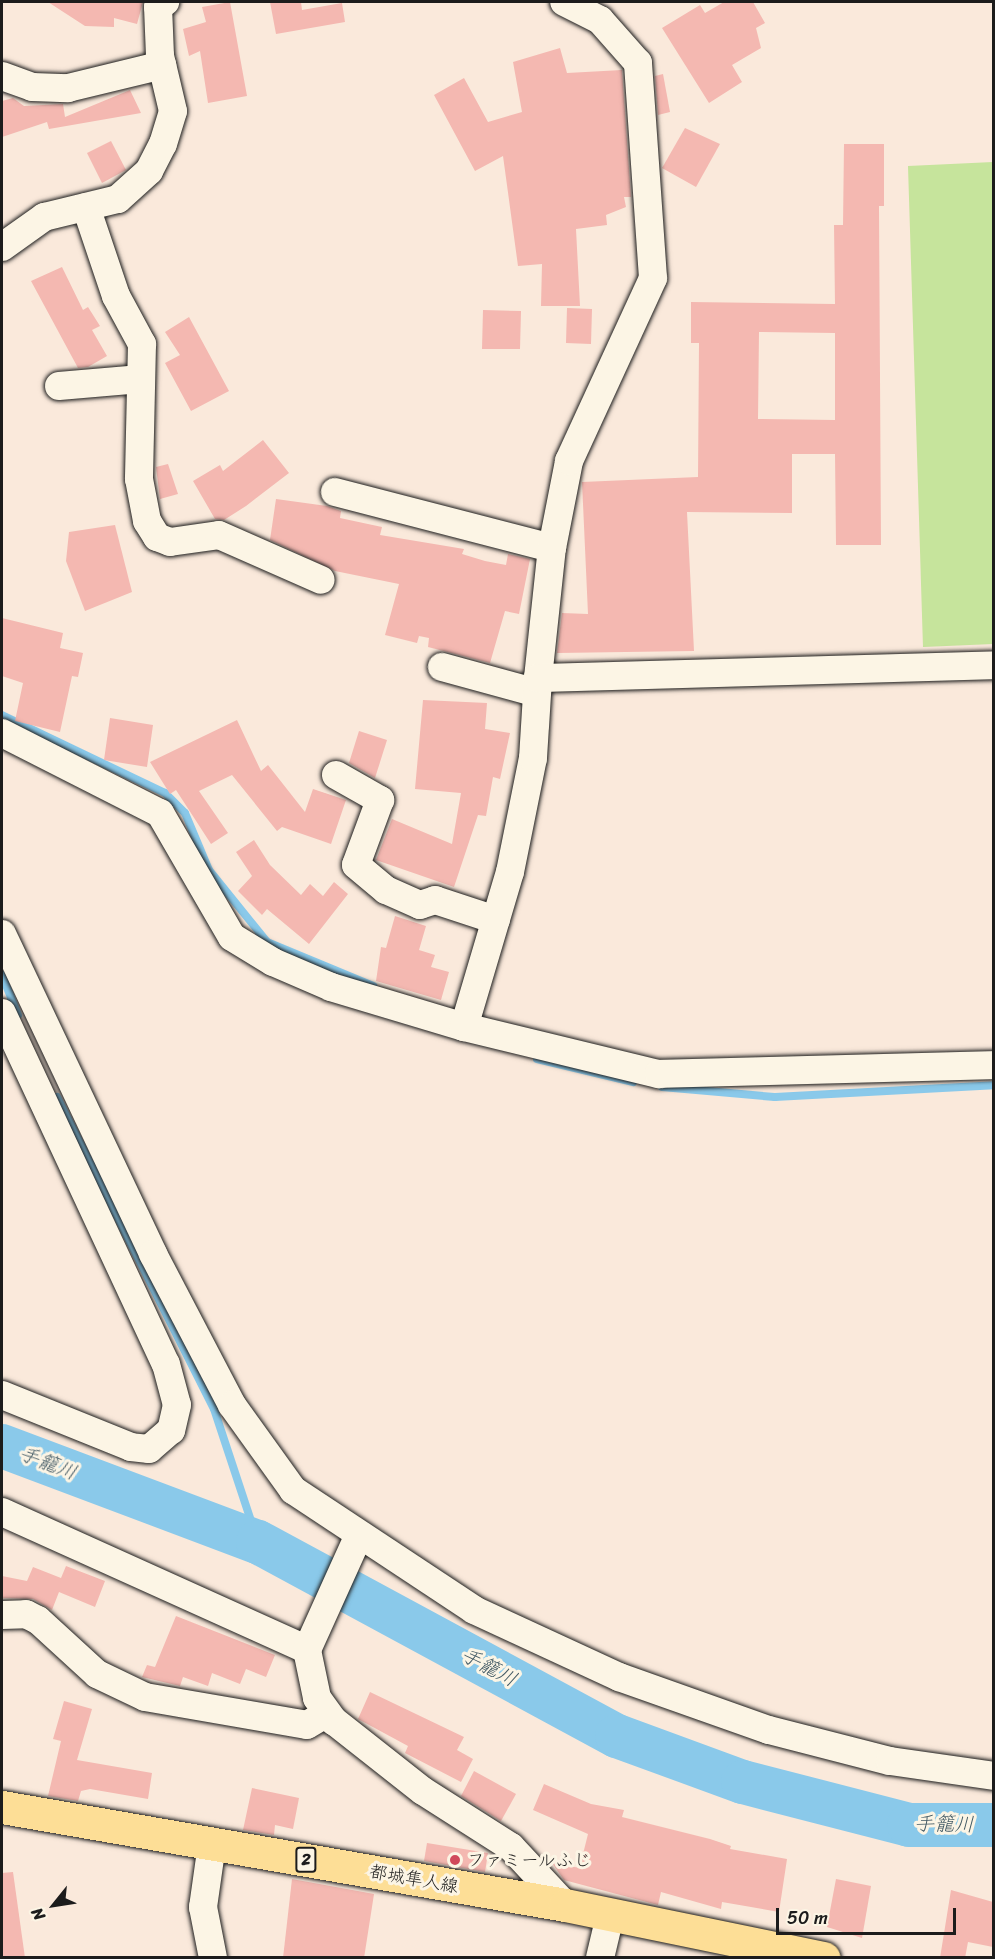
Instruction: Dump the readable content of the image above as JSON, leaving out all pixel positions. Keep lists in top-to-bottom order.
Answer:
{
  "streets": {
    "main road": ["2", "都城隼人線"]
  },
  "water": ["手籠川"],
  "places": ["ファミールふじ"],
  "scale_bar": "50 m",
  "north": "bottom left"
}
